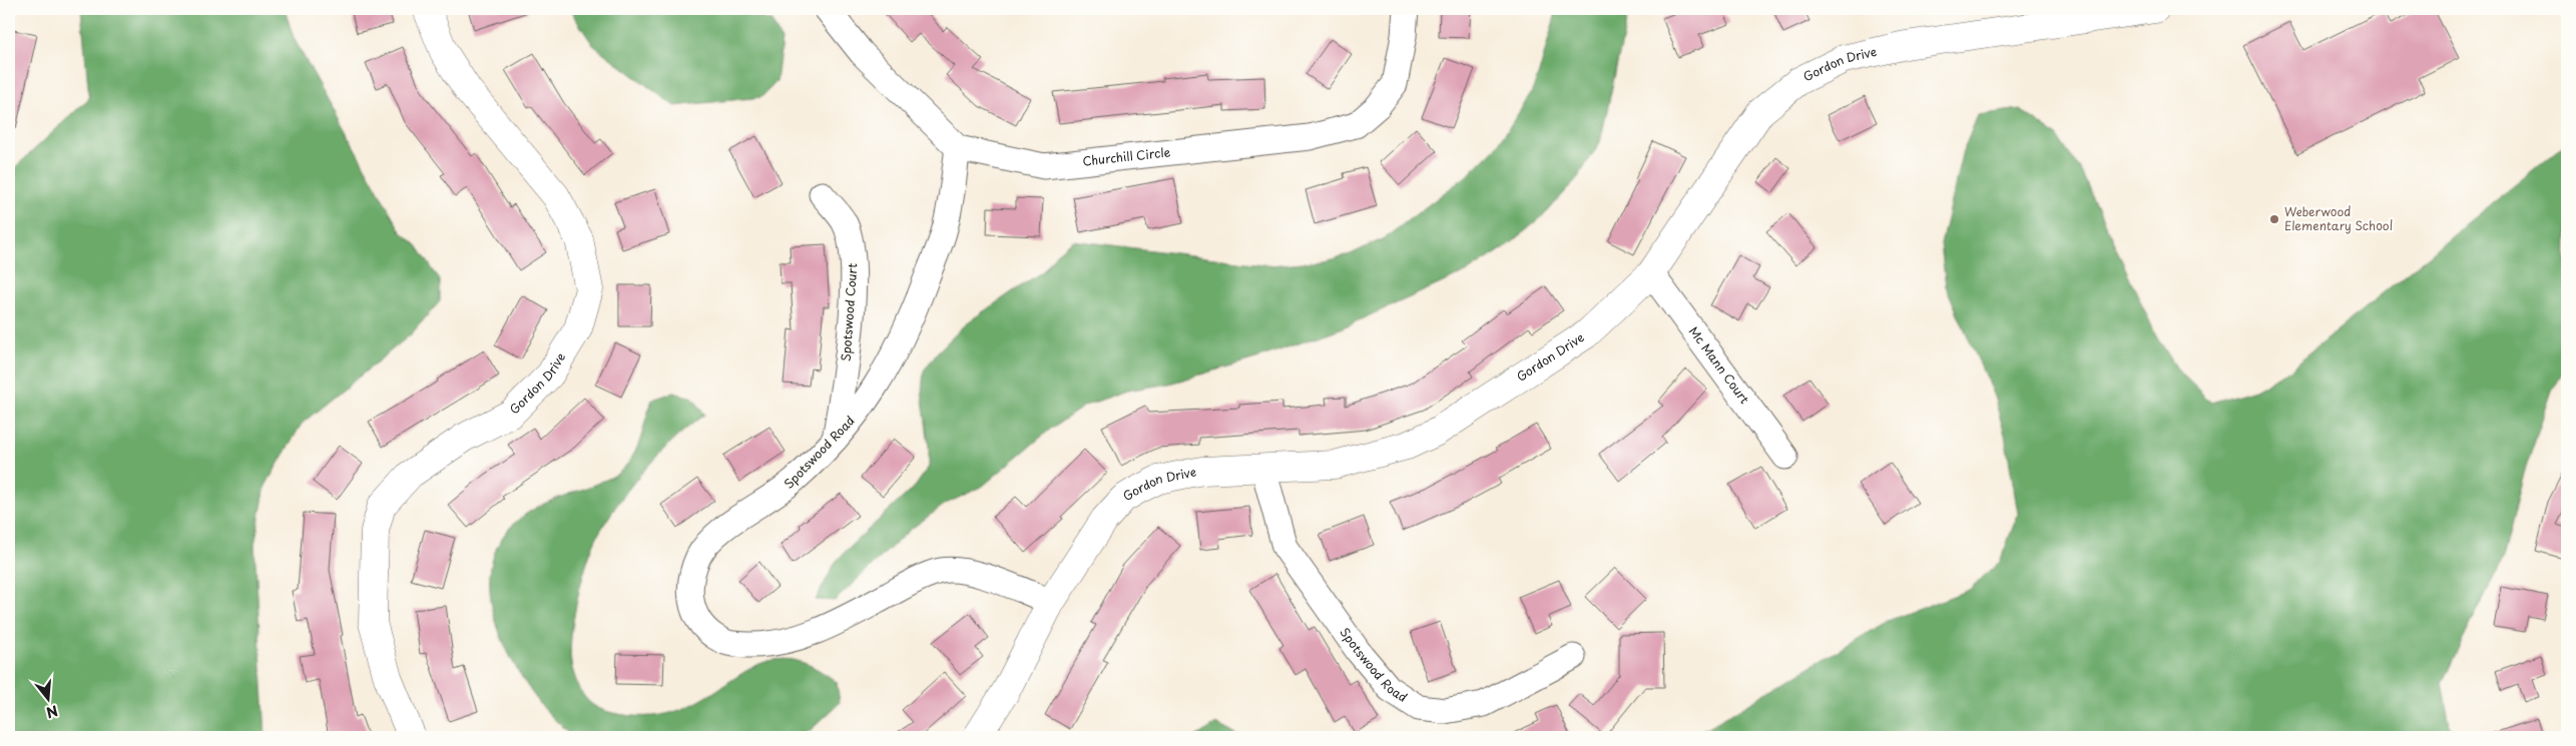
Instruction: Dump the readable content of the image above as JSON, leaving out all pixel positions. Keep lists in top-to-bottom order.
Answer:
{
  "streets": {
    "street": [
      "Gordon Drive",
      "Churchill Circle",
      "Spotswood Court",
      "Mc Mann Court",
      "Spotswood Road"
    ]
  },
  "crossings": [
    ["Gordon Drive", "Mc Mann Court"],
    ["Gordon Drive", "Spotswood Road"],
    ["Churchill Circle", "Spotswood Road"],
    ["Spotswood Court", "Spotswood Road"]
  ],
  "places": ["Weberwood Elementary School"],
  "north": "bottom"
}
